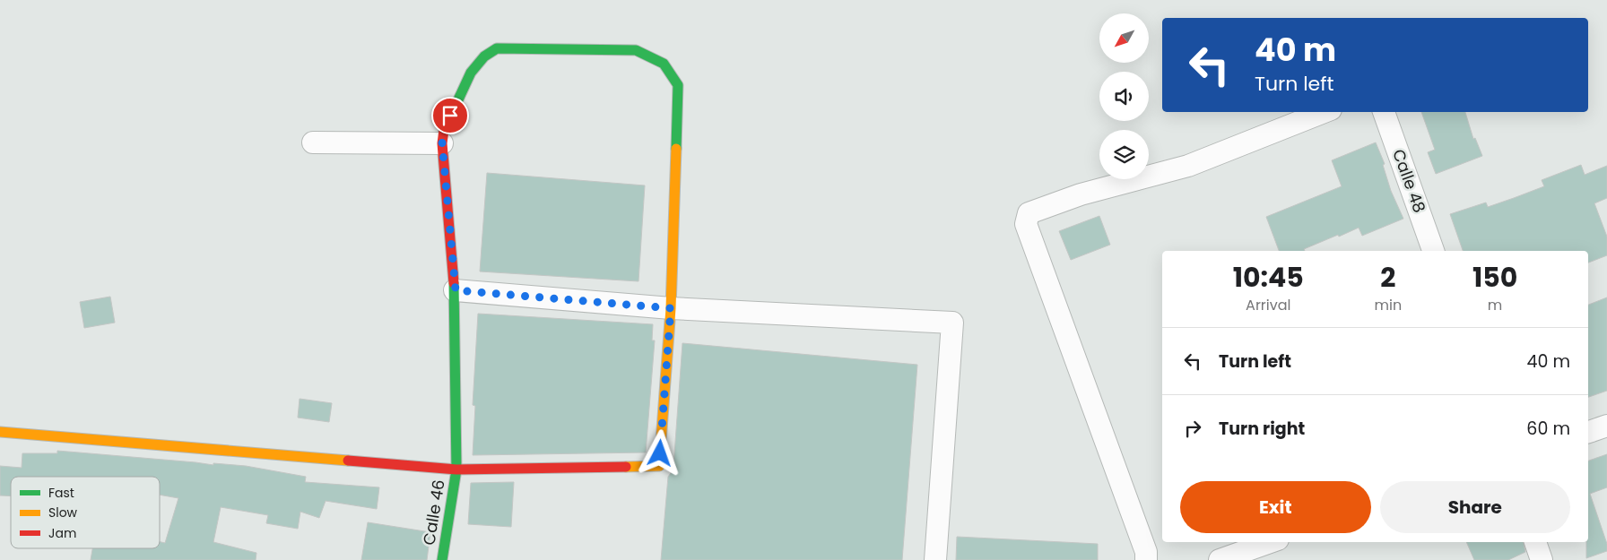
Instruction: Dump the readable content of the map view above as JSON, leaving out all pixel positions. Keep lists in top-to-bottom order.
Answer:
{
  "streets": {
    "street": ["Calle 48", "Calle 46"]
  },
  "legend": ["Fast", "Slow", "Jam"],
  "north": "bottom left",
  "page": {
    "turn": ["40 m", "Turn left"],
    "eta": [
      "10:45",
      "Arrival",
      "2",
      "min",
      "150",
      "m"
    ],
    "list": [
      {
        "name": "Turn left",
        "value": "40 m"
      },
      {
        "name": "Turn right",
        "value": "60 m"
      }
    ],
    "buttons": ["Exit", "Share"]
  }
}
